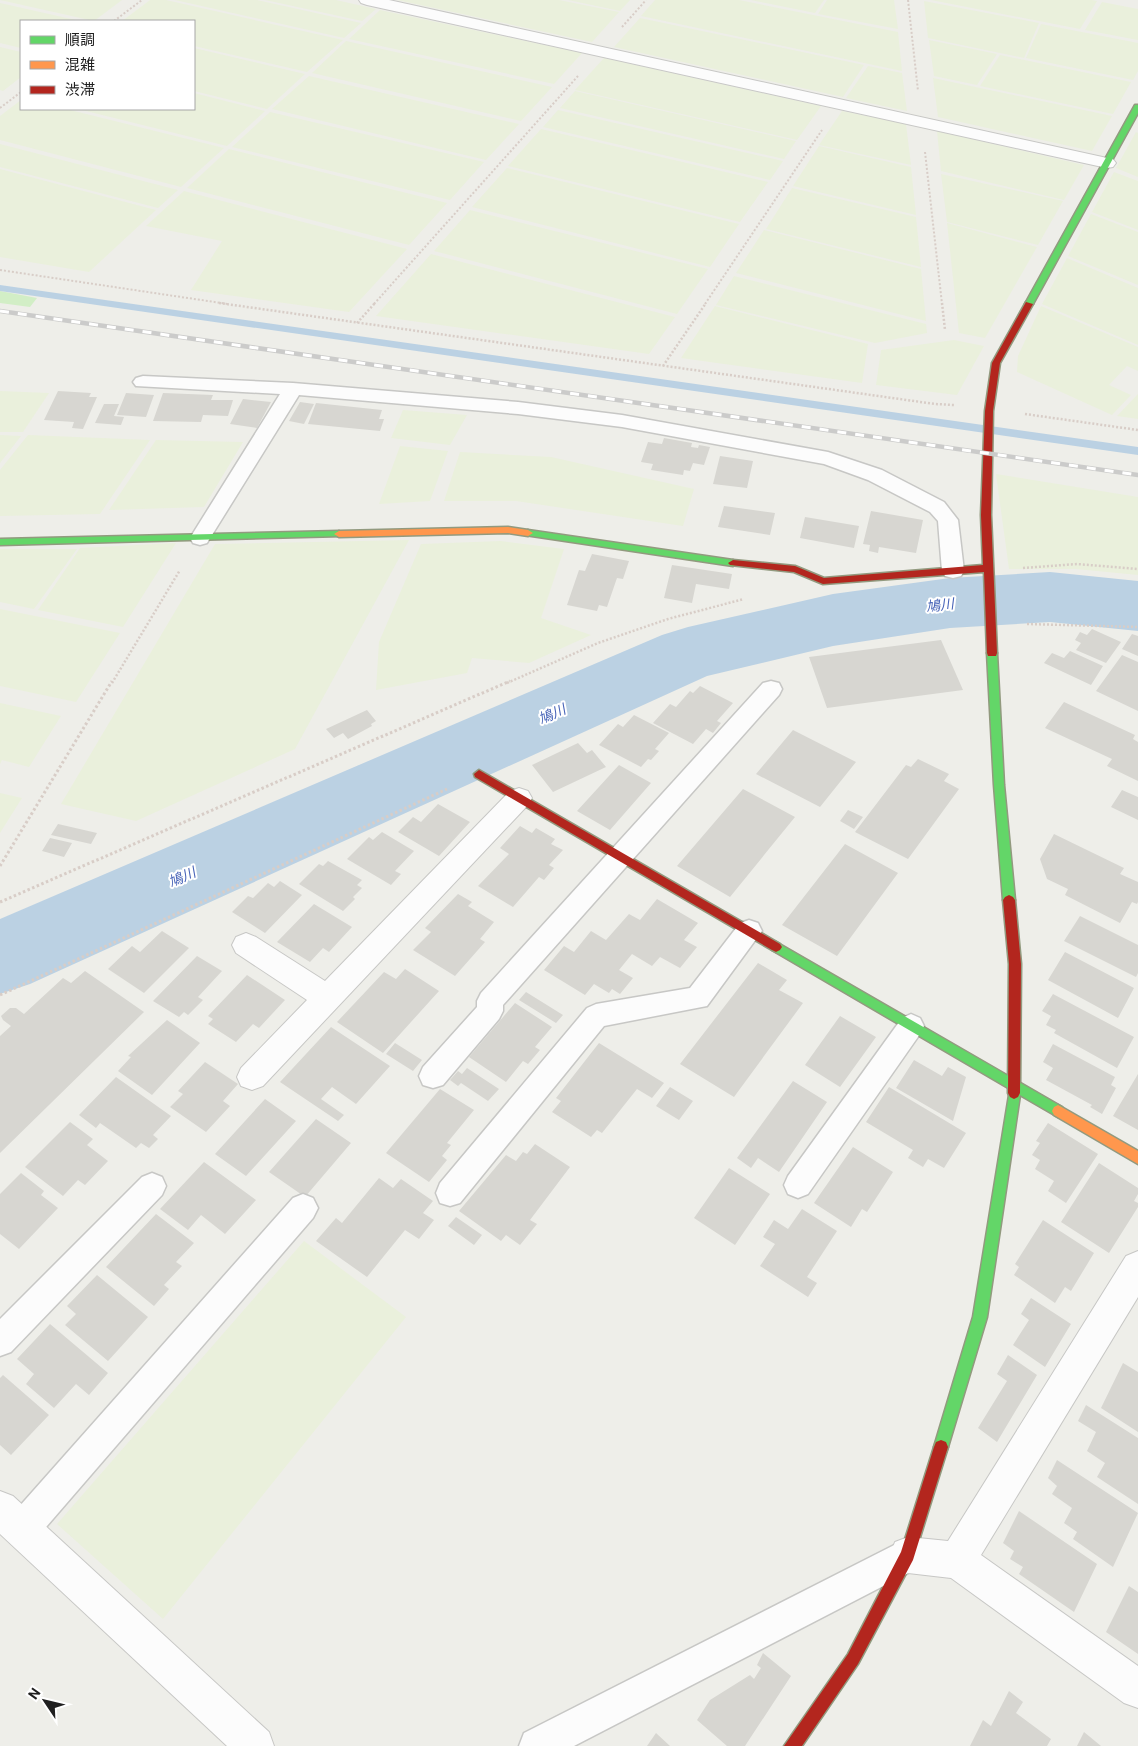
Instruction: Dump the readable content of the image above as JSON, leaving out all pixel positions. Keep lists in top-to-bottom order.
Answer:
{
  "water": ["鳩川"],
  "legend": ["順調", "混雑", "渋滞"],
  "north": "top left"
}
